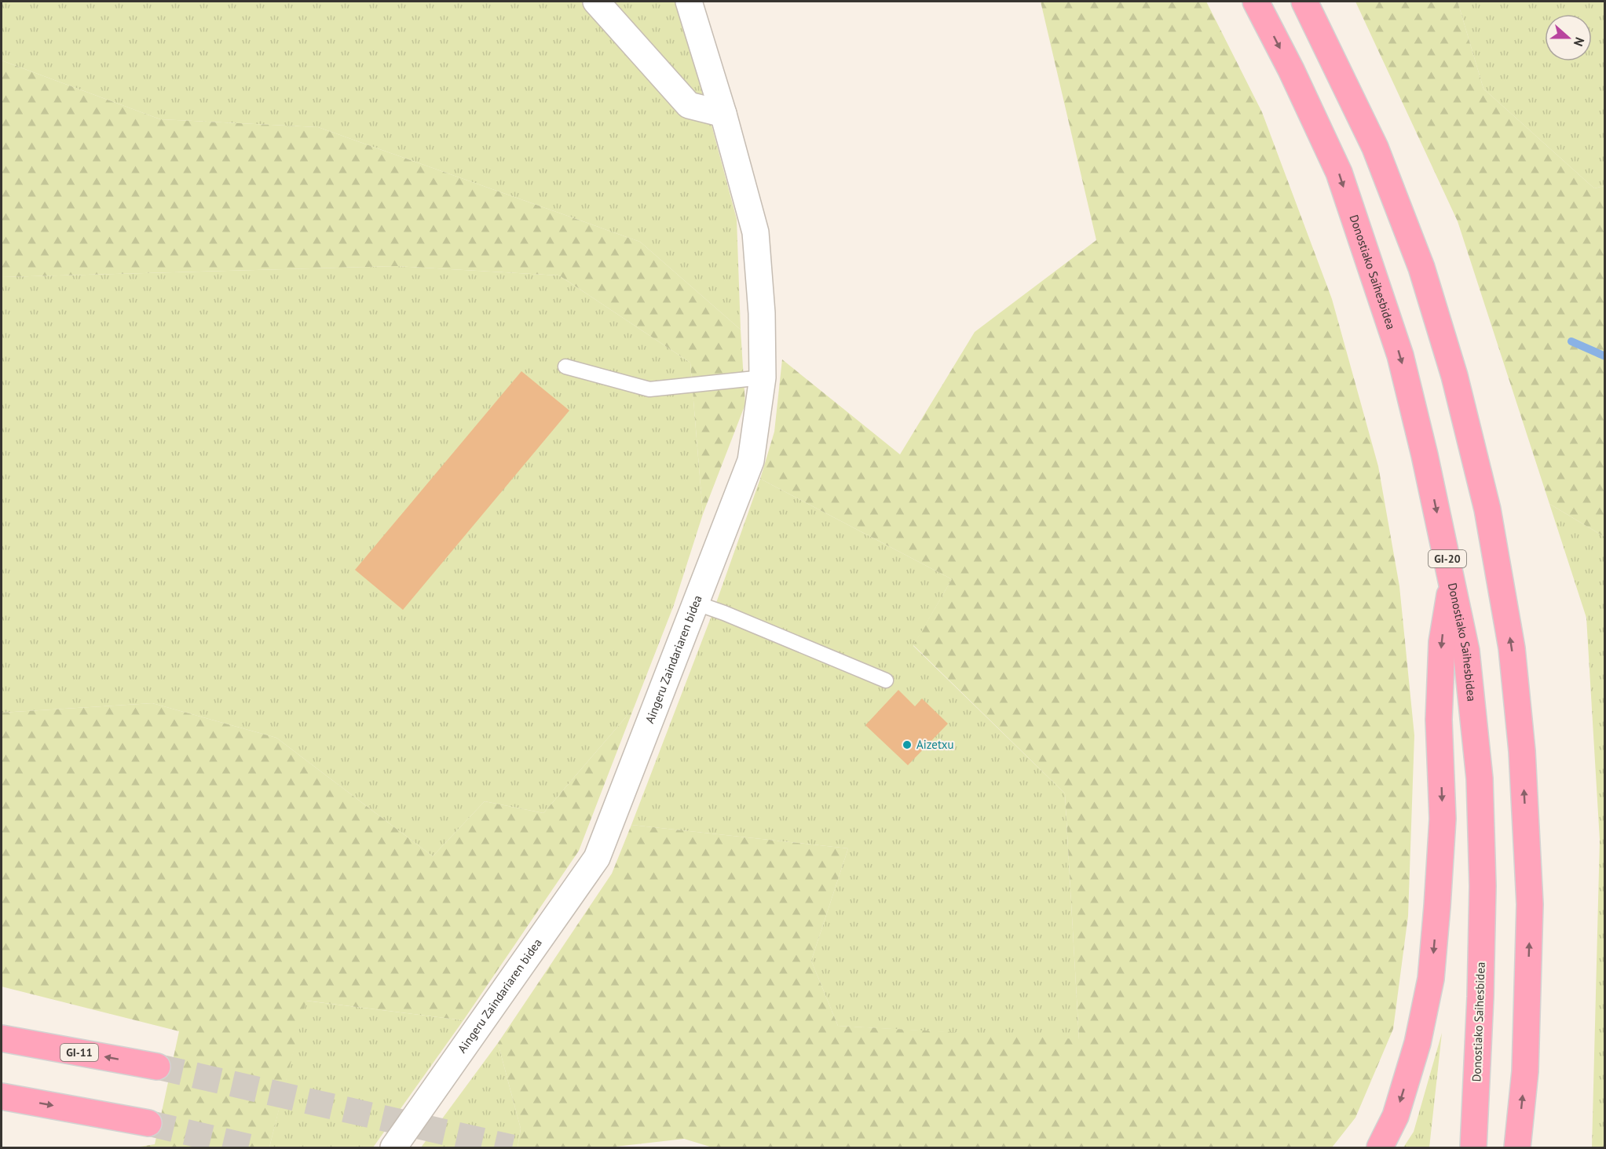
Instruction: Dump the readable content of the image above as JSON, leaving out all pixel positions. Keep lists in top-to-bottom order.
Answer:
{
  "streets": {
    "highway": ["Donostiako Saihesbidea", "GI-20", "GI-11"],
    "street": ["Aingeru Zaindariaren bidea"]
  },
  "places": ["Aizetxu"],
  "north": "right"
}
